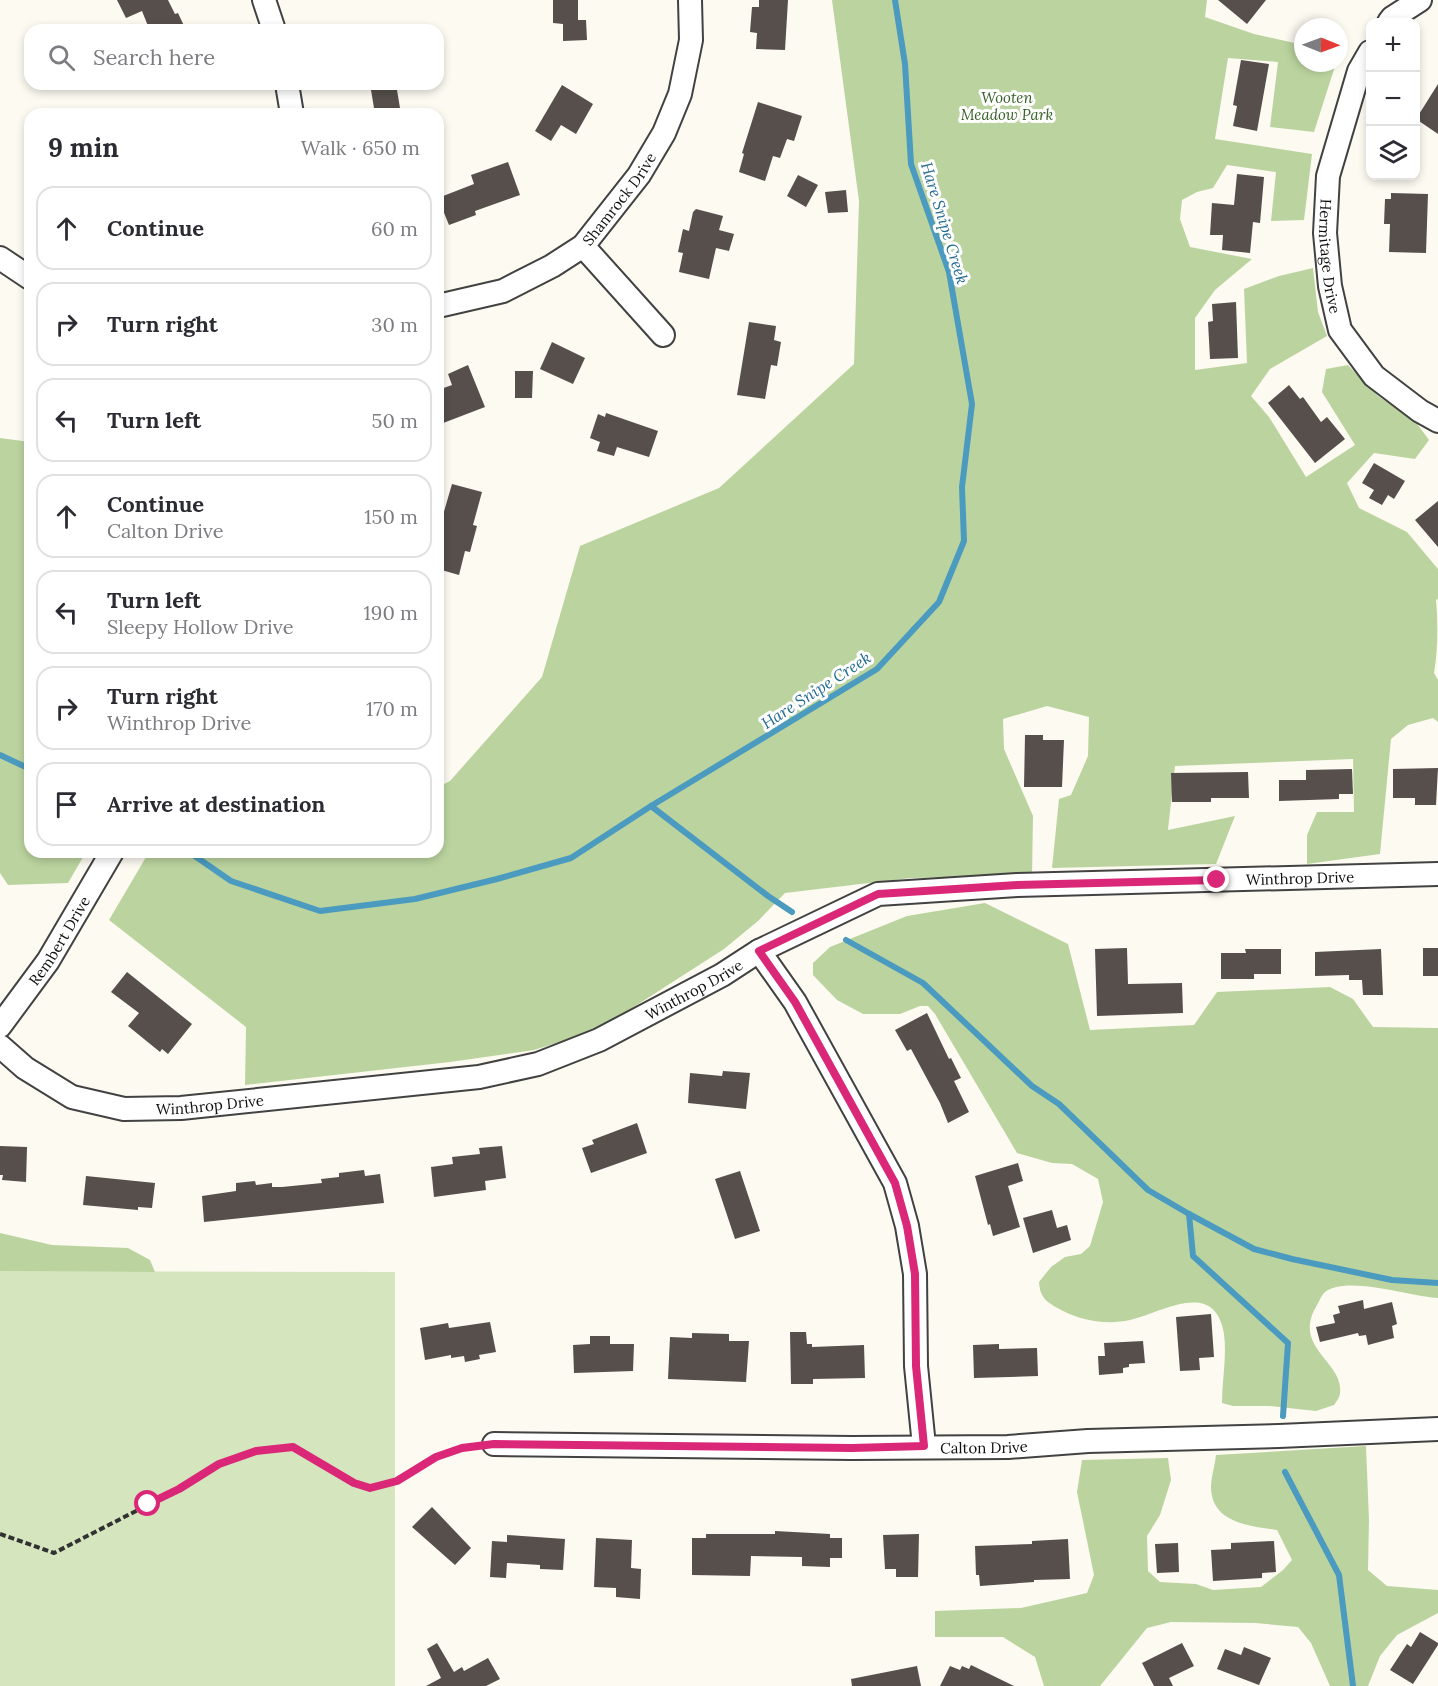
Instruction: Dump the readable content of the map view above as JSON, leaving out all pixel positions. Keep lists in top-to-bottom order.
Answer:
{
  "streets": {
    "street": [
      "Shamrock Drive",
      "Hermitage Drive",
      "Winthrop Drive",
      "Rembert Drive",
      "Calton Drive"
    ]
  },
  "water": ["Hare Snipe Creek"],
  "parks": ["Wooten Meadow Park"],
  "north": "right",
  "page": {
    "map_buttons": ["+", "−"],
    "search": "Search here",
    "heading": ["9 min", "Walk · 650 m"],
    "list": [
      ["Continue", "60 m"],
      ["Turn right", "30 m"],
      ["Turn left", "50 m"],
      ["Continue", "Calton Drive", "150 m"],
      ["Turn left", "Sleepy Hollow Drive", "190 m"],
      ["Turn right", "Winthrop Drive", "170 m"],
      "Arrive at destination"
    ]
  }
}
